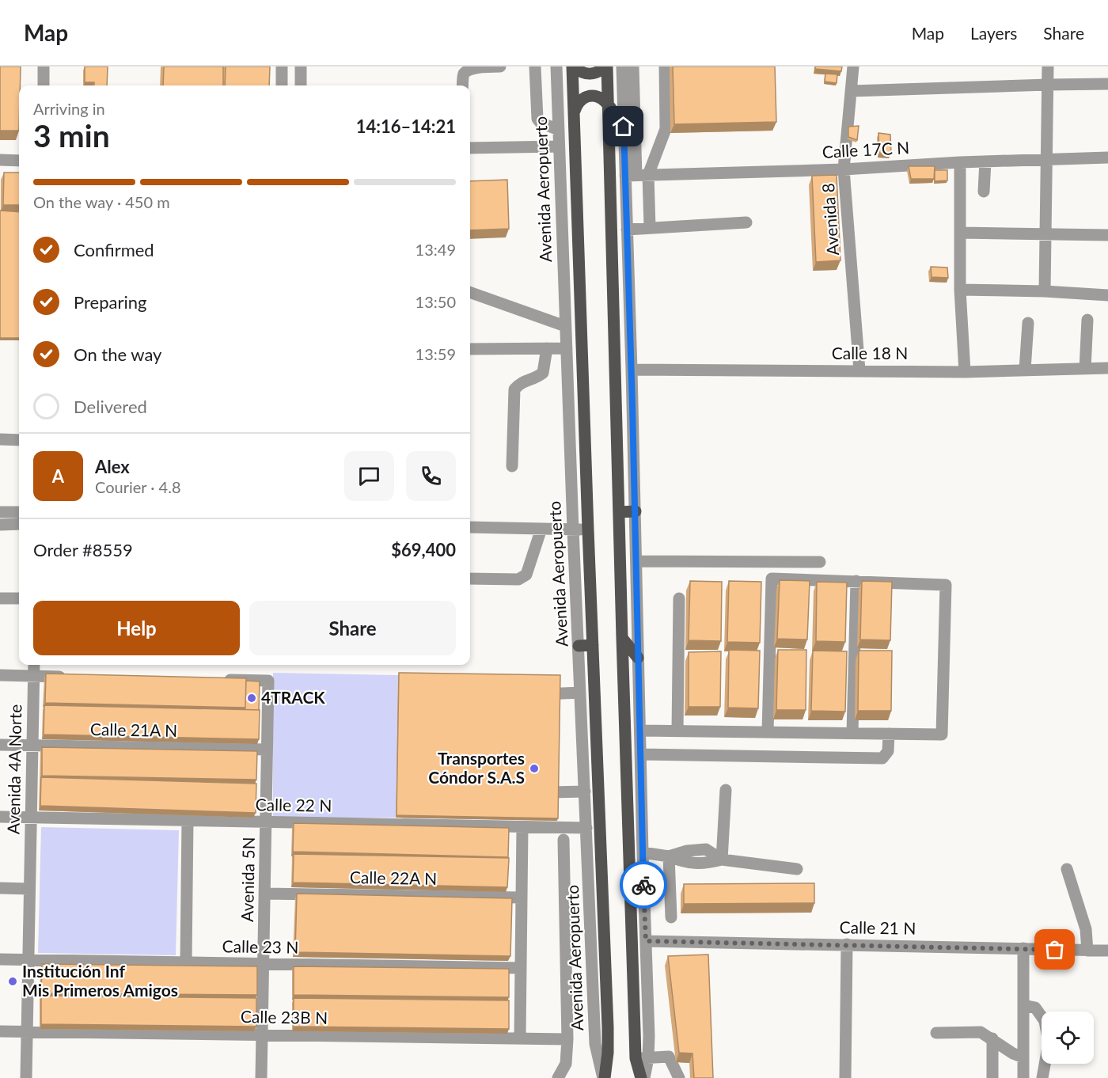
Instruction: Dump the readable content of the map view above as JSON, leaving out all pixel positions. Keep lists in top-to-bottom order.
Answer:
{
  "streets": {
    "main road": ["Avenida Aeropuerto"],
    "street": [
      "Calle 17C N",
      "Avenida 8",
      "Calle 18 N",
      "Calle 21A N",
      "Avenida 4A Norte",
      "Calle 22 N",
      "Calle 22A N",
      "Avenida 5N",
      "Calle 21 N",
      "Calle 23 N",
      "Calle 23B N"
    ]
  },
  "crossings": [
    ["Calle 17C N", "Avenida 8"],
    ["Avenida Aeropuerto", "Calle 22 N"],
    ["Avenida Aeropuerto", "Calle 23B N"],
    ["Avenida 8", "Calle 18 N"],
    ["Calle 21A N", "Avenida 4A Norte"],
    ["Calle 21A N", "Avenida 5N"],
    ["Avenida 4A Norte", "Calle 22 N"],
    ["Avenida 4A Norte", "Calle 23 N"],
    ["Avenida 4A Norte", "Calle 23B N"],
    ["Calle 22 N", "Avenida 5N"],
    ["Calle 22A N", "Avenida 5N"],
    ["Avenida 5N", "Calle 23 N"],
    ["Avenida 5N", "Calle 23B N"]
  ],
  "places": ["4TRACK", "Transportes Cóndor S.A.S", "Institución Inf Mis Primeros Amigos"],
  "page": {
    "header": "Map",
    "nav": ["Map", "Layers", "Share"],
    "heading": ["3 min", "Arriving in", "14:16–14:21"],
    "panel": [
      "Alex",
      "Courier · 4.8",
      "Order #8559",
      "$69,400"
    ],
    "bar": "On the way · 450 m",
    "list": [
      ["Confirmed", "13:49"],
      ["Preparing", "13:50"],
      ["On the way", "13:59"],
      "Delivered"
    ],
    "round": "A",
    "buttons": ["Help", "Share"]
  }
}
